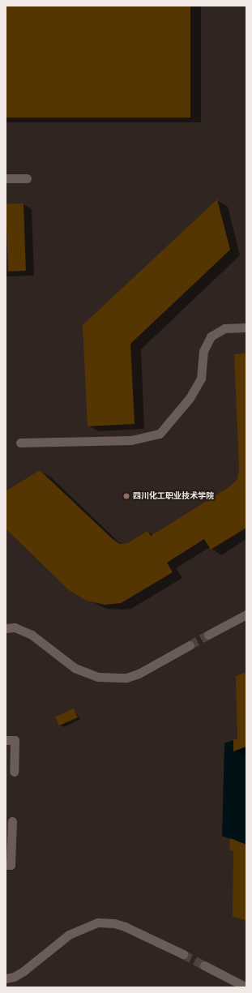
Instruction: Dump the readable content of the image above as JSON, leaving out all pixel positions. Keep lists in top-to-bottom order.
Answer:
{
  "places": ["四川化工职业技术学院"]
}
